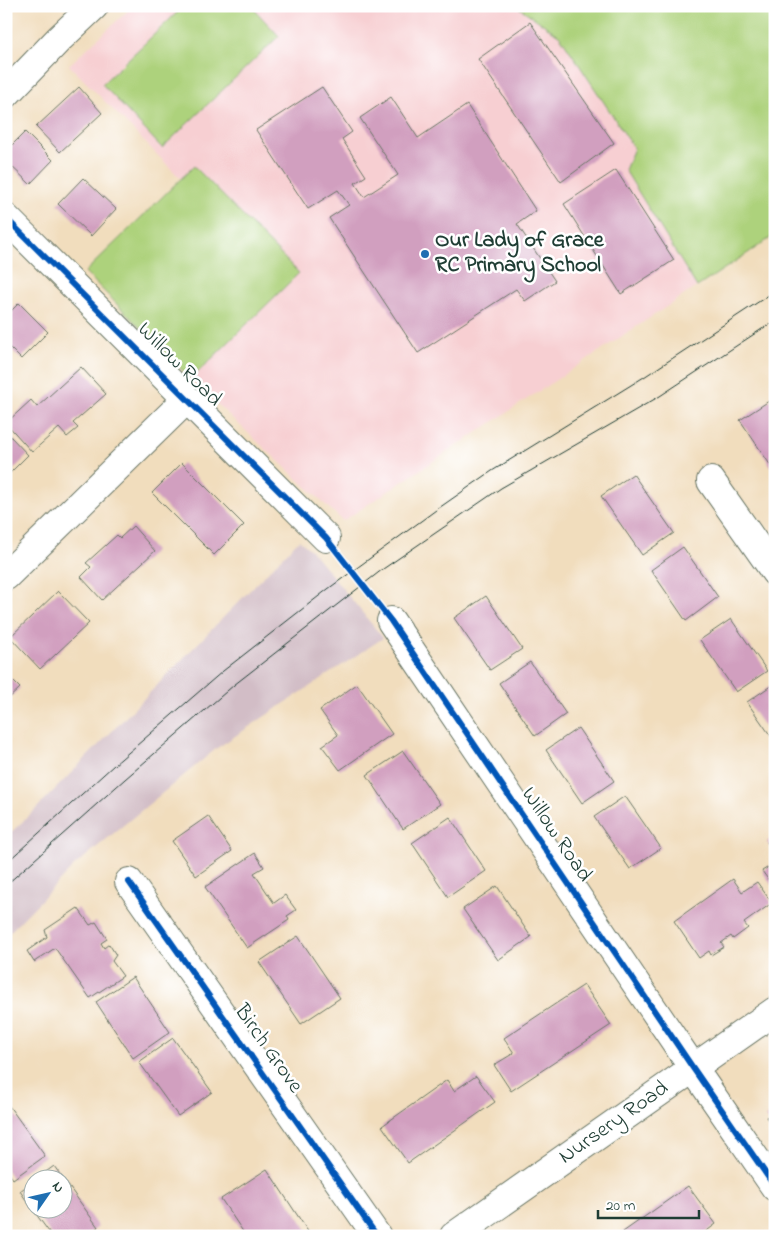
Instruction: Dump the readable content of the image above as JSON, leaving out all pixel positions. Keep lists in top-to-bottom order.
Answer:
{
  "streets": {
    "street": ["Willow Road", "Birch Grove", "Nursery Road"]
  },
  "crossings": [
    ["Willow Road", "Nursery Road"]
  ],
  "places": ["Our Lady of Grace RC Primary School"],
  "scale_bar": "20 m",
  "north": "top right"
}
